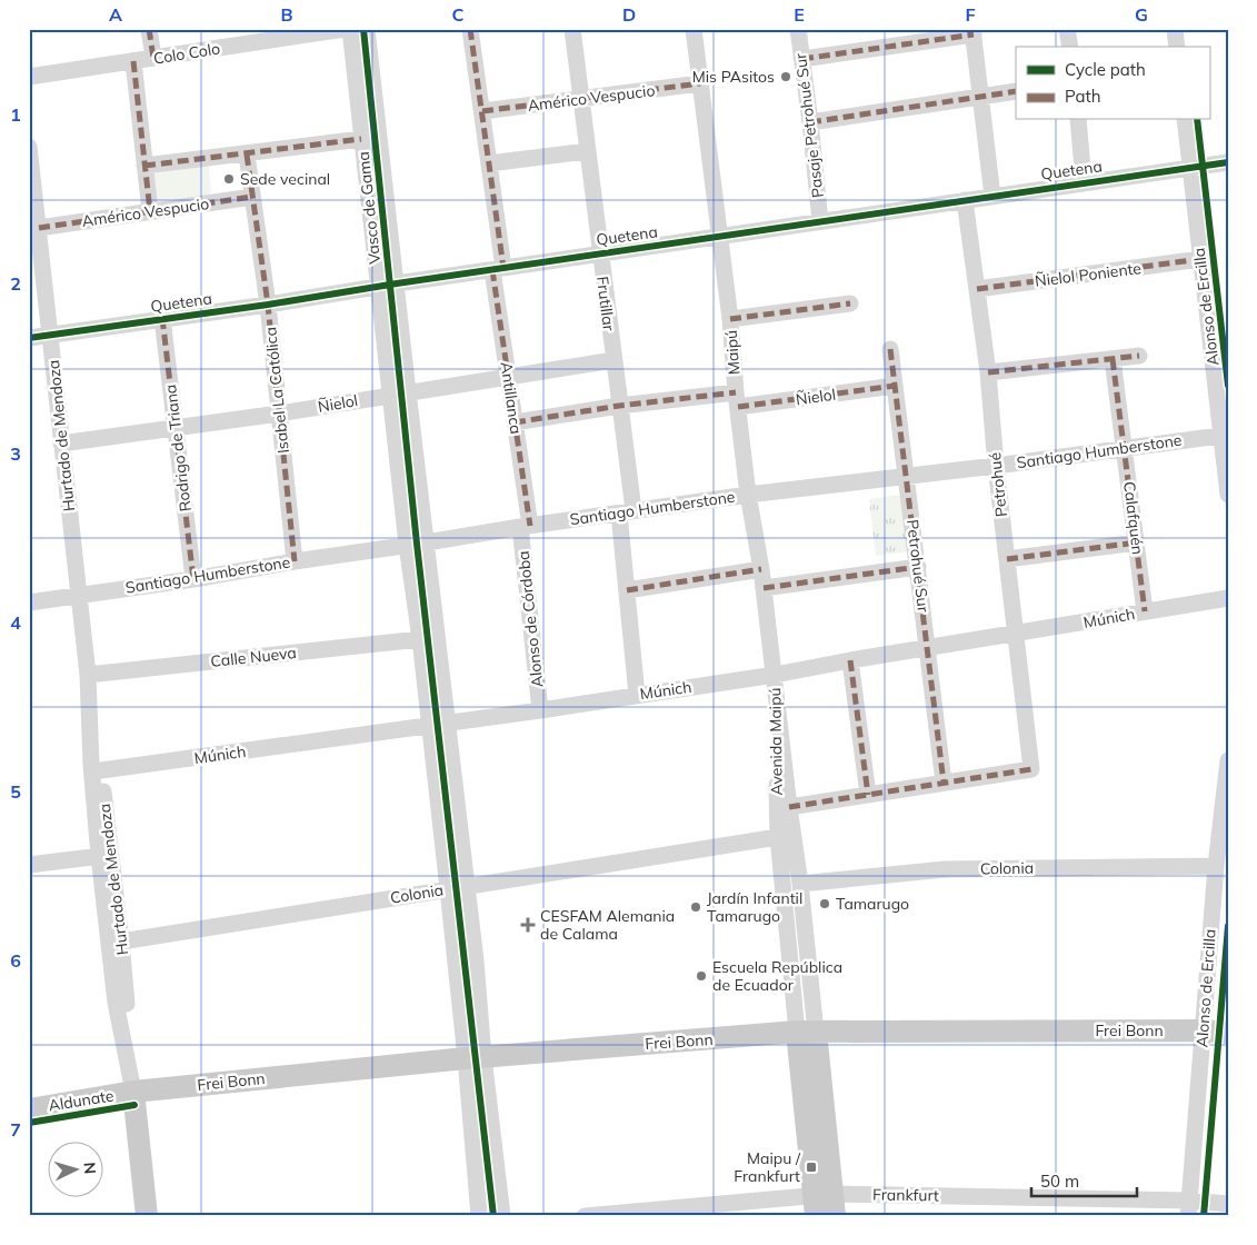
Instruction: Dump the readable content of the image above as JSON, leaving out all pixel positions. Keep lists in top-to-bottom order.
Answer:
{
  "streets": {
    "main road": [
      "Hurtado de Mendoza",
      "Avenida Maipú",
      "Frei Bonn",
      "Aldunate"
    ],
    "street": [
      "Colo Colo",
      "Américo Vespucio",
      "Pasaje Petrohué Sur",
      "Quetena",
      "Vasco de Gama",
      "Ñielol Poniente",
      "Frutillar",
      "Alonso de Ercilla",
      "Maipú",
      "Isabel La Católica",
      "Ñielol",
      "Antillanca",
      "Rodrigo de Triana",
      "Santiago Humberstone",
      "Petrohué",
      "Calafquén",
      "Petrohué Sur",
      "Múnich",
      "Alonso de Córdoba",
      "Calle Nueva",
      "Colonia",
      "Frankfurt"
    ]
  },
  "crossings": [
    ["Américo Vespucio", "Frutillar"],
    ["Américo Vespucio", "Maipú"],
    ["Américo Vespucio", "Isabel La Católica"],
    ["Américo Vespucio", "Antillanca"],
    ["Américo Vespucio", "Hurtado de Mendoza"],
    ["Pasaje Petrohué Sur", "Quetena"],
    ["Quetena", "Vasco de Gama"],
    ["Quetena", "Frutillar"],
    ["Quetena", "Alonso de Ercilla"],
    ["Quetena", "Maipú"],
    ["Quetena", "Isabel La Católica"],
    ["Quetena", "Antillanca"],
    ["Quetena", "Hurtado de Mendoza"],
    ["Quetena", "Rodrigo de Triana"],
    ["Quetena", "Petrohué"],
    ["Vasco de Gama", "Ñielol"],
    ["Vasco de Gama", "Santiago Humberstone"],
    ["Vasco de Gama", "Múnich"],
    ["Vasco de Gama", "Calle Nueva"],
    ["Vasco de Gama", "Colonia"],
    ["Vasco de Gama", "Frei Bonn"],
    ["Ñielol Poniente", "Alonso de Ercilla"],
    ["Ñielol Poniente", "Petrohué"],
    ["Frutillar", "Ñielol"],
    ["Frutillar", "Santiago Humberstone"],
    ["Frutillar", "Múnich"],
    ["Alonso de Ercilla", "Santiago Humberstone"],
    ["Alonso de Ercilla", "Colonia"],
    ["Alonso de Ercilla", "Frei Bonn"],
    ["Alonso de Ercilla", "Frankfurt"],
    ["Maipú", "Ñielol"],
    ["Maipú", "Santiago Humberstone"],
    ["Maipú", "Múnich"],
    ["Maipú", "Avenida Maipú"],
    ["Isabel La Católica", "Ñielol"],
    ["Isabel La Católica", "Santiago Humberstone"],
    ["Ñielol", "Antillanca"],
    ["Ñielol", "Hurtado de Mendoza"],
    ["Ñielol", "Rodrigo de Triana"],
    ["Ñielol", "Petrohué Sur"],
    ["Antillanca", "Santiago Humberstone"],
    ["Antillanca", "Alonso de Córdoba"],
    ["Hurtado de Mendoza", "Santiago Humberstone"],
    ["Hurtado de Mendoza", "Múnich"],
    ["Hurtado de Mendoza", "Calle Nueva"],
    ["Hurtado de Mendoza", "Colonia"],
    ["Hurtado de Mendoza", "Frei Bonn"],
    ["Hurtado de Mendoza", "Aldunate"],
    ["Rodrigo de Triana", "Santiago Humberstone"],
    ["Santiago Humberstone", "Petrohué"],
    ["Santiago Humberstone", "Calafquén"],
    ["Santiago Humberstone", "Petrohué Sur"],
    ["Santiago Humberstone", "Alonso de Córdoba"],
    ["Petrohué", "Petrohué Sur"],
    ["Petrohué", "Múnich"],
    ["Calafquén", "Múnich"],
    ["Petrohué Sur", "Múnich"],
    ["Múnich", "Alonso de Córdoba"],
    ["Múnich", "Avenida Maipú"],
    ["Avenida Maipú", "Colonia"],
    ["Avenida Maipú", "Frei Bonn"],
    ["Avenida Maipú", "Frankfurt"],
    ["Frei Bonn", "Aldunate"]
  ],
  "places": {
    "other": [
      "Mis PAsitos",
      "Sede vecinal",
      "Tamarugo",
      "Jardín Infantil Tamarugo",
      "Escuela República de Ecuador"
    ],
    "health": ["CESFAM Alemania de Calama"],
    "transit": ["Maipu / Frankfurt"]
  },
  "legend": ["Cycle path", "Path"],
  "scale_bar": "50 m",
  "north": "right",
  "grid": {
    "columns": [
      "A",
      "B",
      "C",
      "D",
      "E",
      "F",
      "G"
    ],
    "rows": [
      "1",
      "2",
      "3",
      "4",
      "5",
      "6",
      "7"
    ]
  }
}
